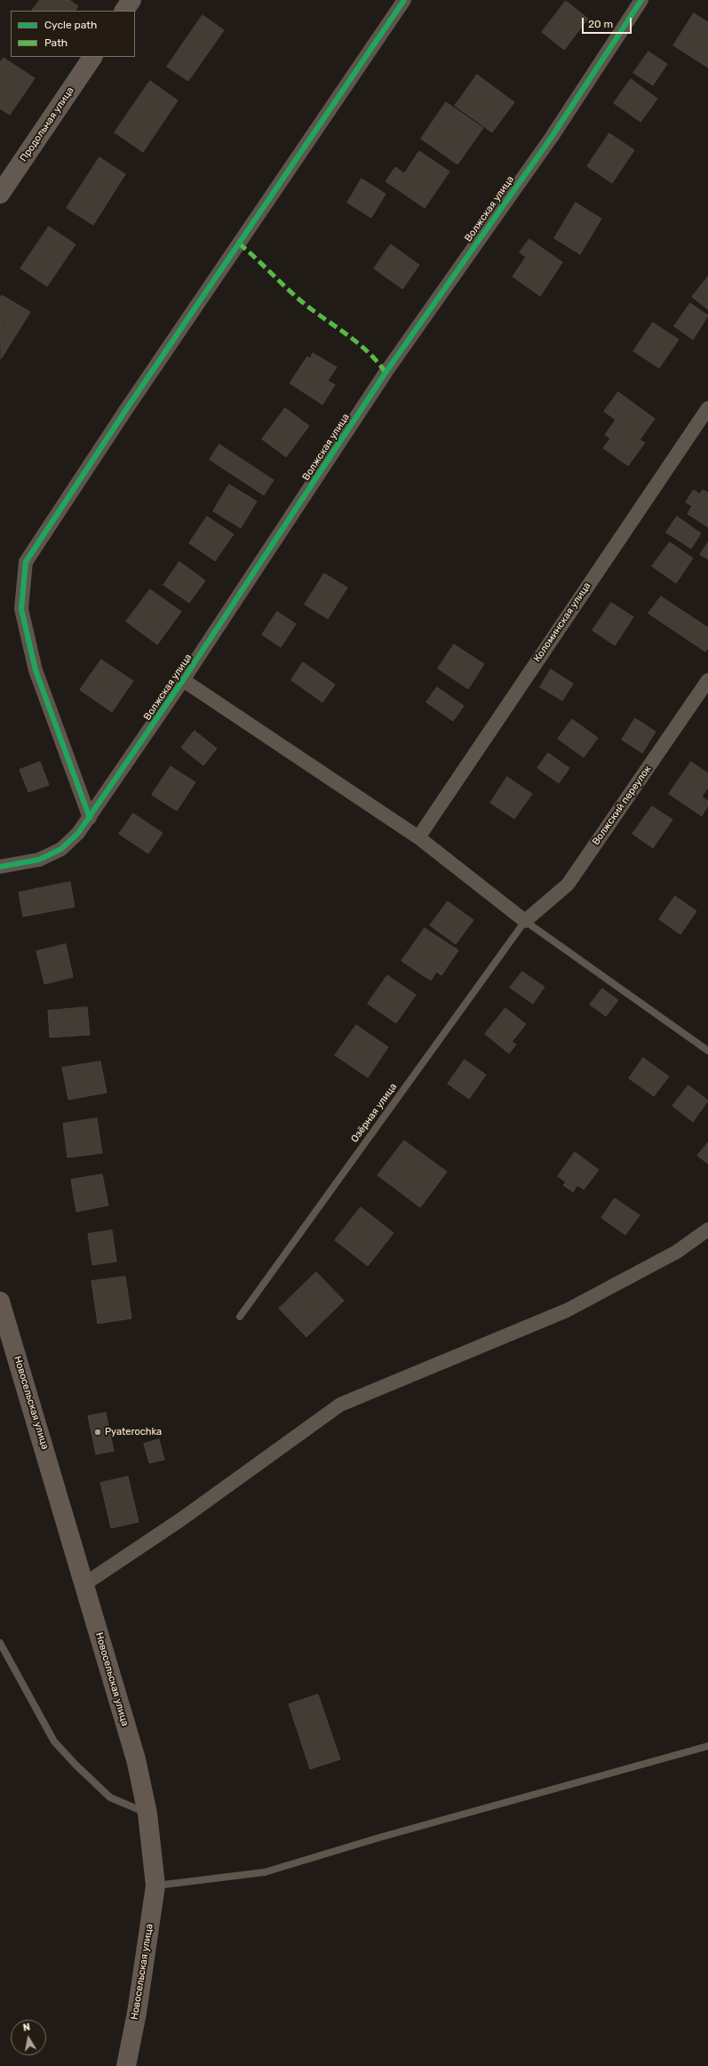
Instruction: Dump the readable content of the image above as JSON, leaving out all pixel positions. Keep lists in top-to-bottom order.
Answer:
{
  "streets": {
    "street": [
      "Продольная улица",
      "Волжская улица",
      "Коломинская улица",
      "Волжский переулок",
      "Новосельская улица"
    ],
    "lane": ["Озёрная улица"]
  },
  "crossings": [
    ["Волжский переулок", "Озёрная улица"]
  ],
  "places": ["Pyaterochka"],
  "legend": ["Cycle path", "Path"],
  "scale_bar": "20 m",
  "north": "top"
}
